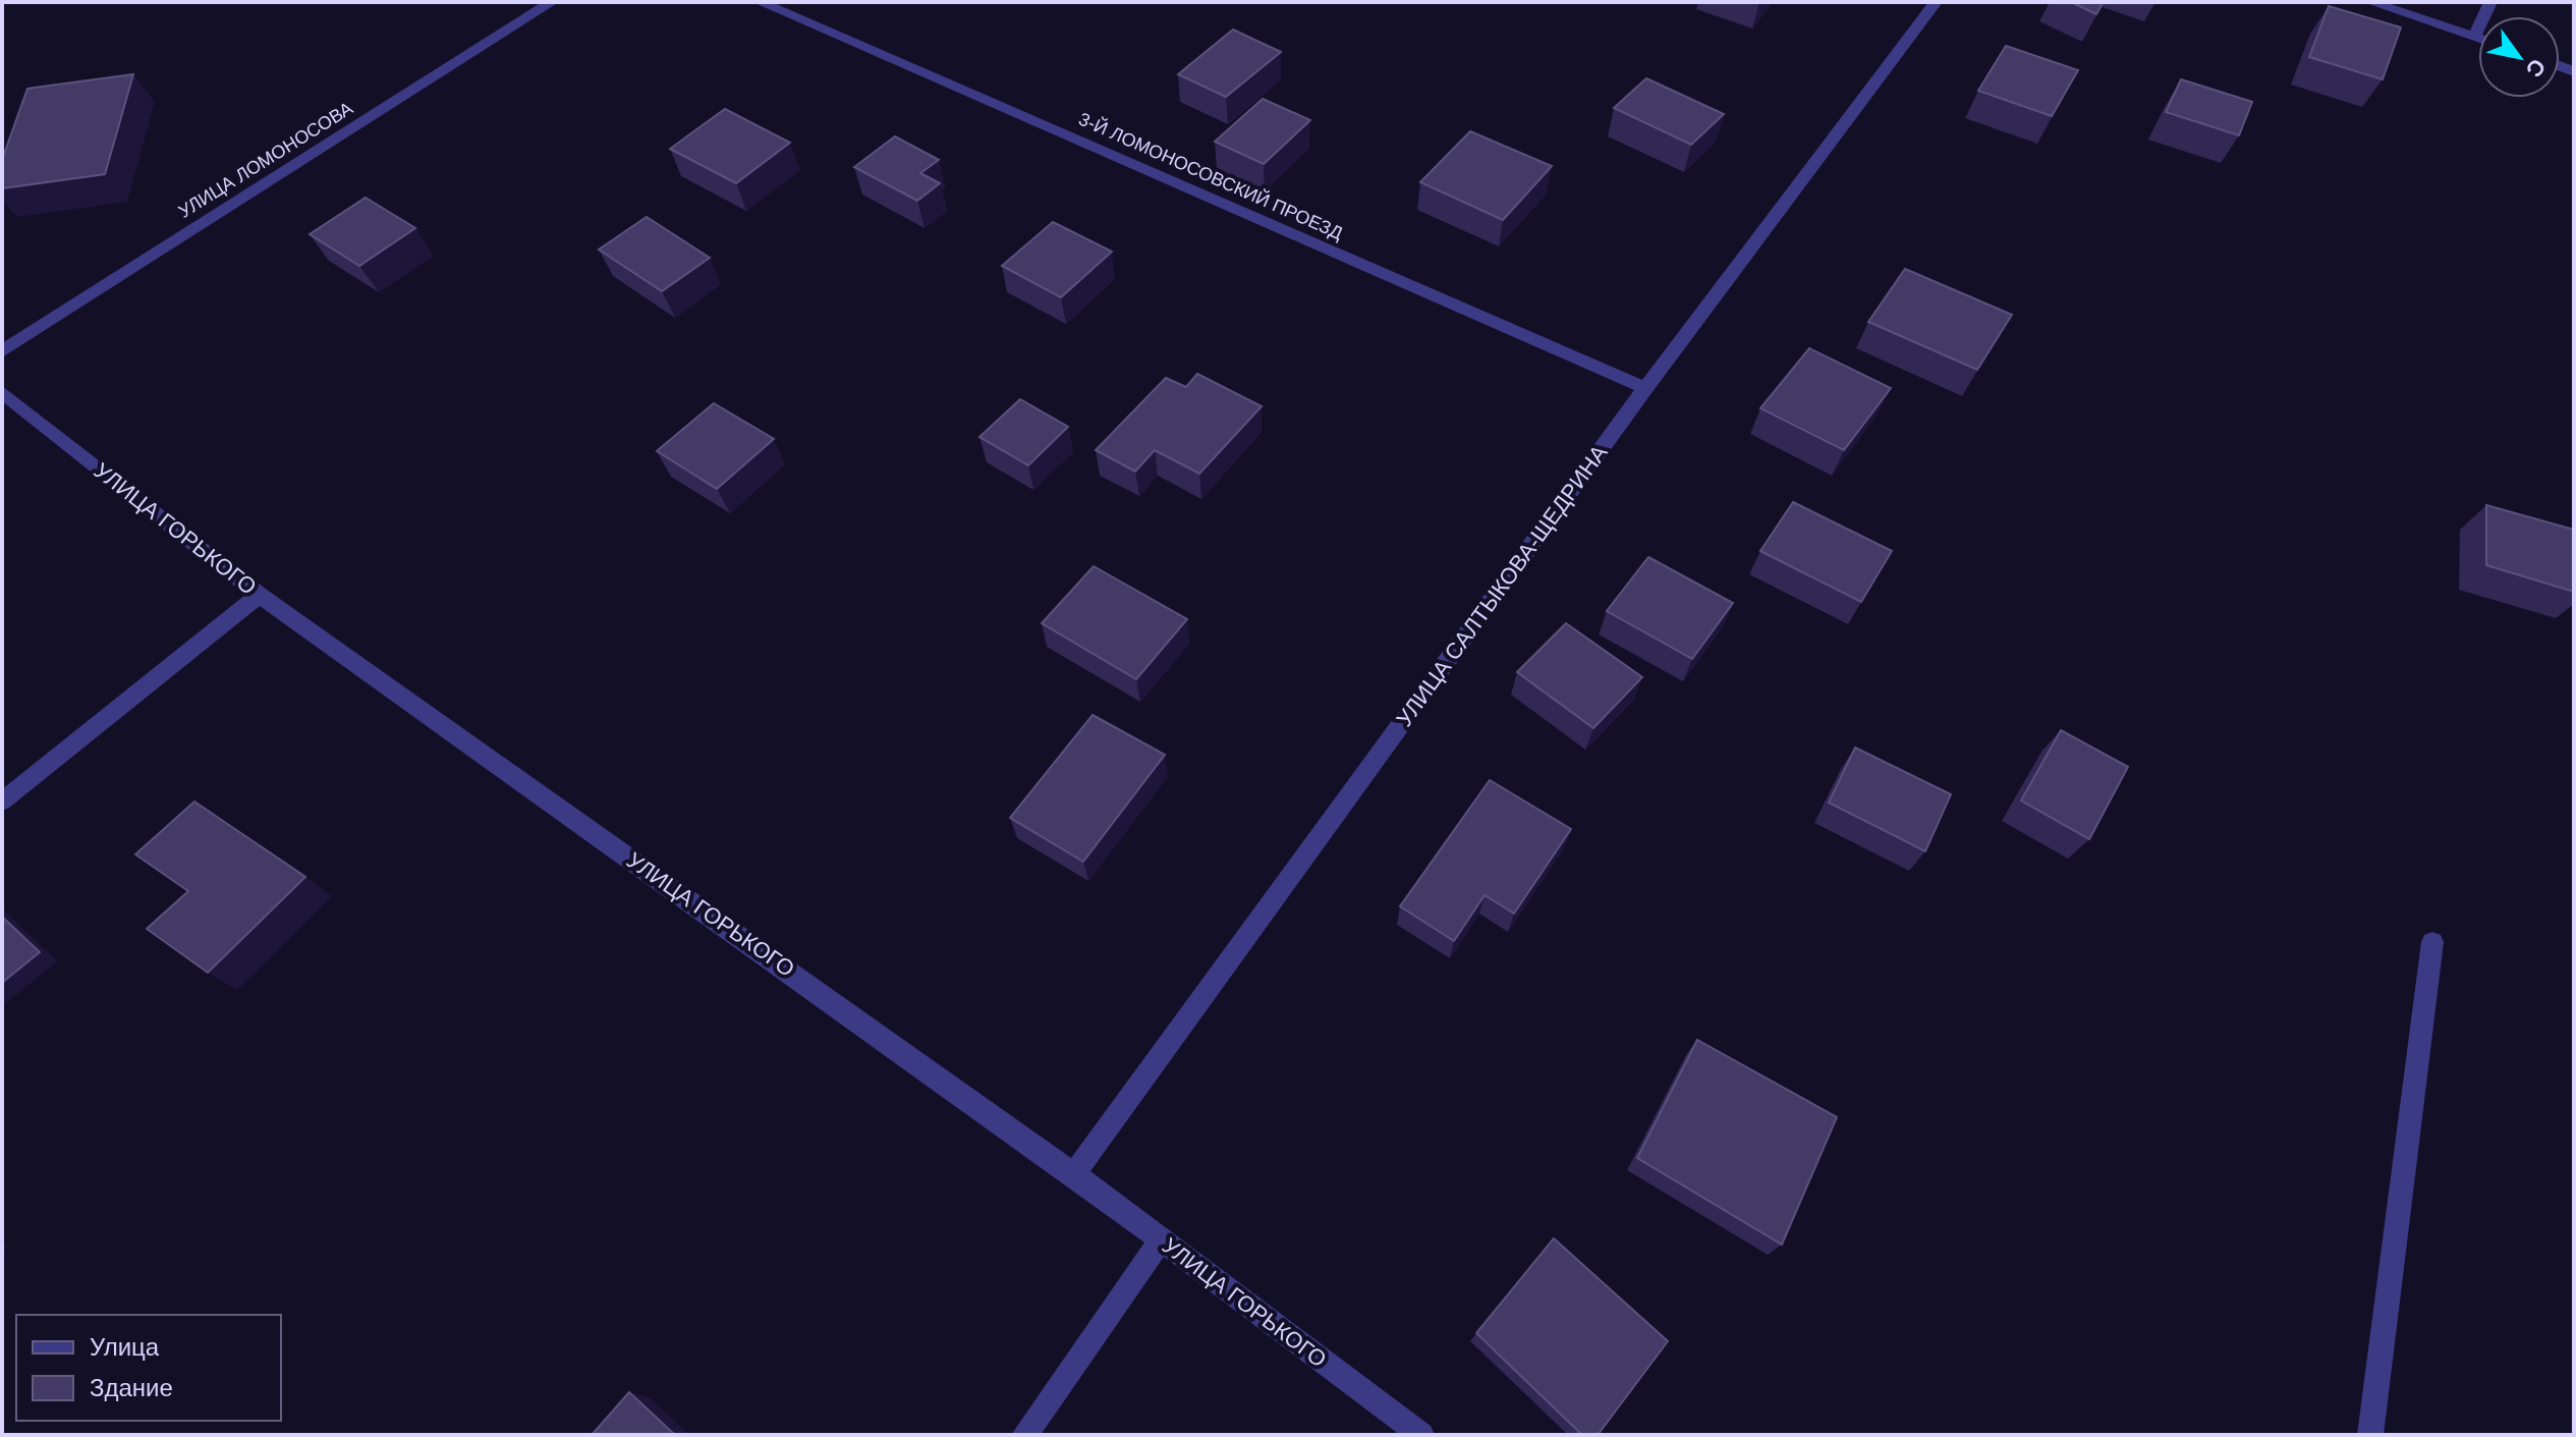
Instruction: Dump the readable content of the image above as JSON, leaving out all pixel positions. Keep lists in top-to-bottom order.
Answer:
{
  "streets": {
    "street": [
      "УЛИЦА ЛОМОНОСОВА",
      "3-Й ЛОМОНОСОВСКИЙ ПРОЕЗД",
      "УЛИЦА ГОРЬКОГО",
      "УЛИЦА САЛТЫКОВА-ЩЕДРИНА"
    ]
  },
  "crossings": [
    ["3-Й ЛОМОНОСОВСКИЙ ПРОЕЗД", "УЛИЦА САЛТЫКОВА-ЩЕДРИНА"],
    ["УЛИЦА ГОРЬКОГО", "УЛИЦА САЛТЫКОВА-ЩЕДРИНА"]
  ],
  "legend": ["Улица", "Здание"],
  "north": "bottom right"
}
